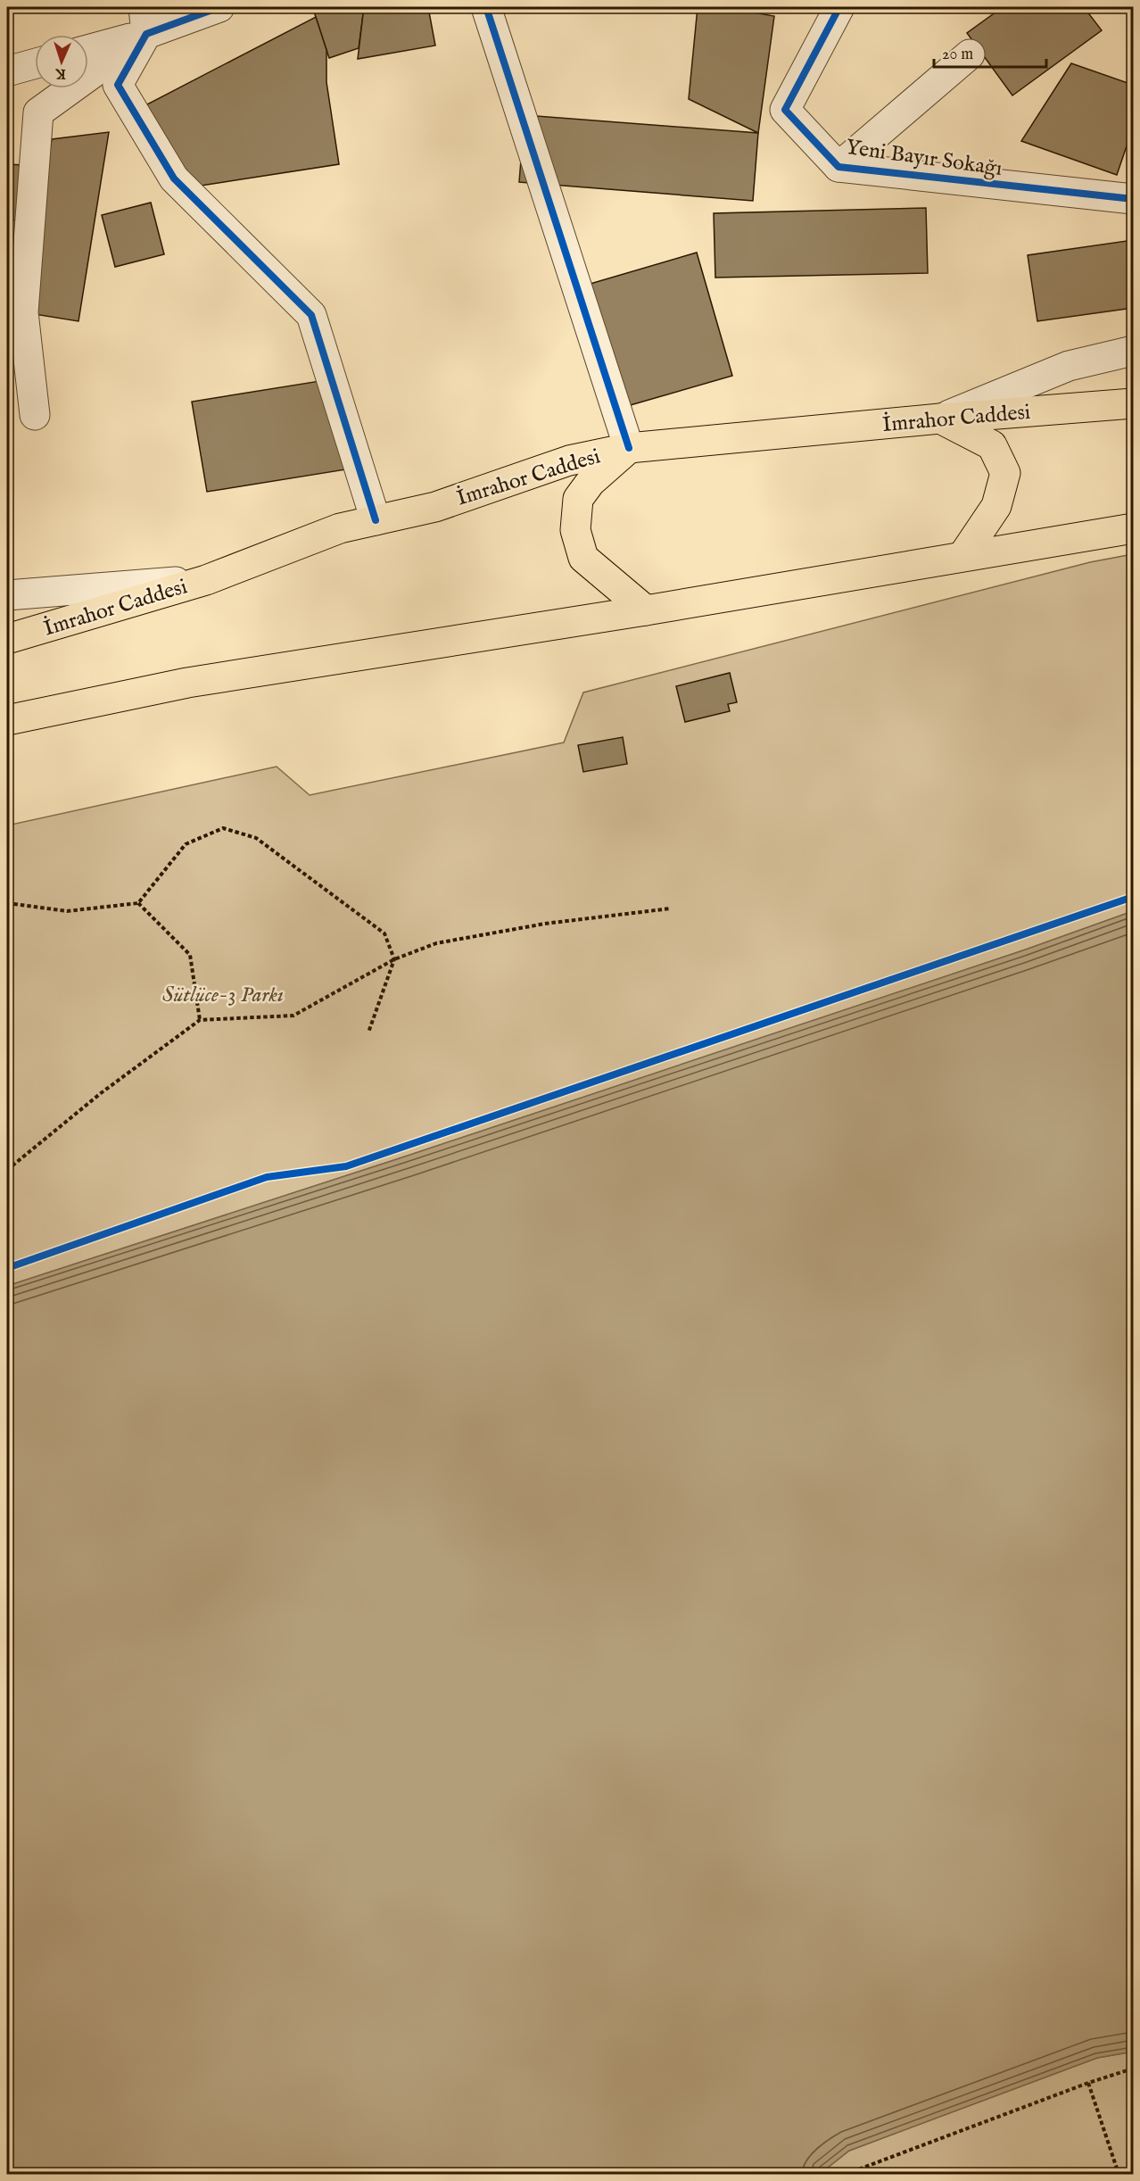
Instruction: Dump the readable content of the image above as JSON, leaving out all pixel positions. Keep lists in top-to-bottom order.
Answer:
{
  "streets": {
    "main road": ["İmrahor Caddesi"],
    "street": ["Yeni Bayır Sokağı"]
  },
  "parks": ["Sütlüce-3 Parkı"],
  "scale_bar": "20 m",
  "north": "bottom"
}
